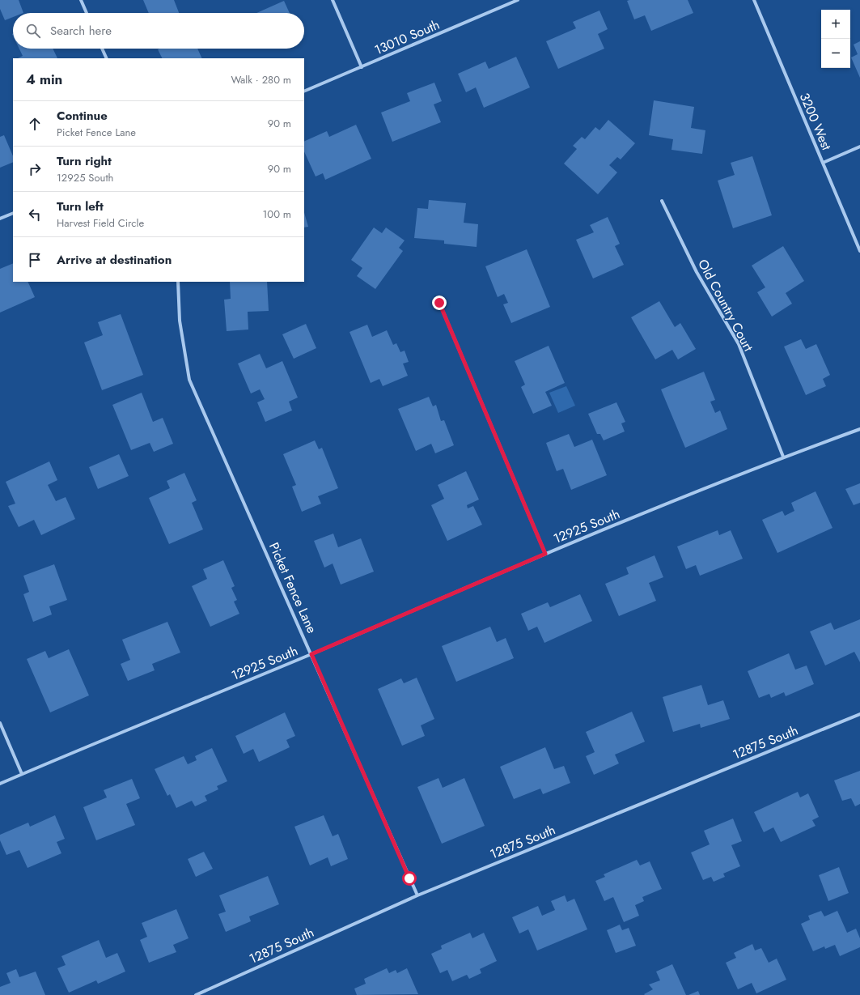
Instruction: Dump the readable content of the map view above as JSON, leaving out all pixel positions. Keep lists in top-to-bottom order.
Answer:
{
  "streets": {
    "street": [
      "13010 South",
      "3200 West",
      "Old Country Court",
      "12925 South",
      "Picket Fence Lane",
      "12875 South"
    ]
  },
  "crossings": [
    ["Old Country Court", "12925 South"],
    ["12925 South", "Picket Fence Lane"],
    ["Picket Fence Lane", "12875 South"]
  ],
  "page": {
    "map_buttons": ["+", "−"],
    "search": "Search here",
    "heading": ["4 min", "Walk · 280 m"],
    "list": [
      ["Continue", "Picket Fence Lane", "90 m"],
      ["Turn right", "12925 South", "90 m"],
      ["Turn left", "Harvest Field Circle", "100 m"],
      "Arrive at destination"
    ]
  }
}
